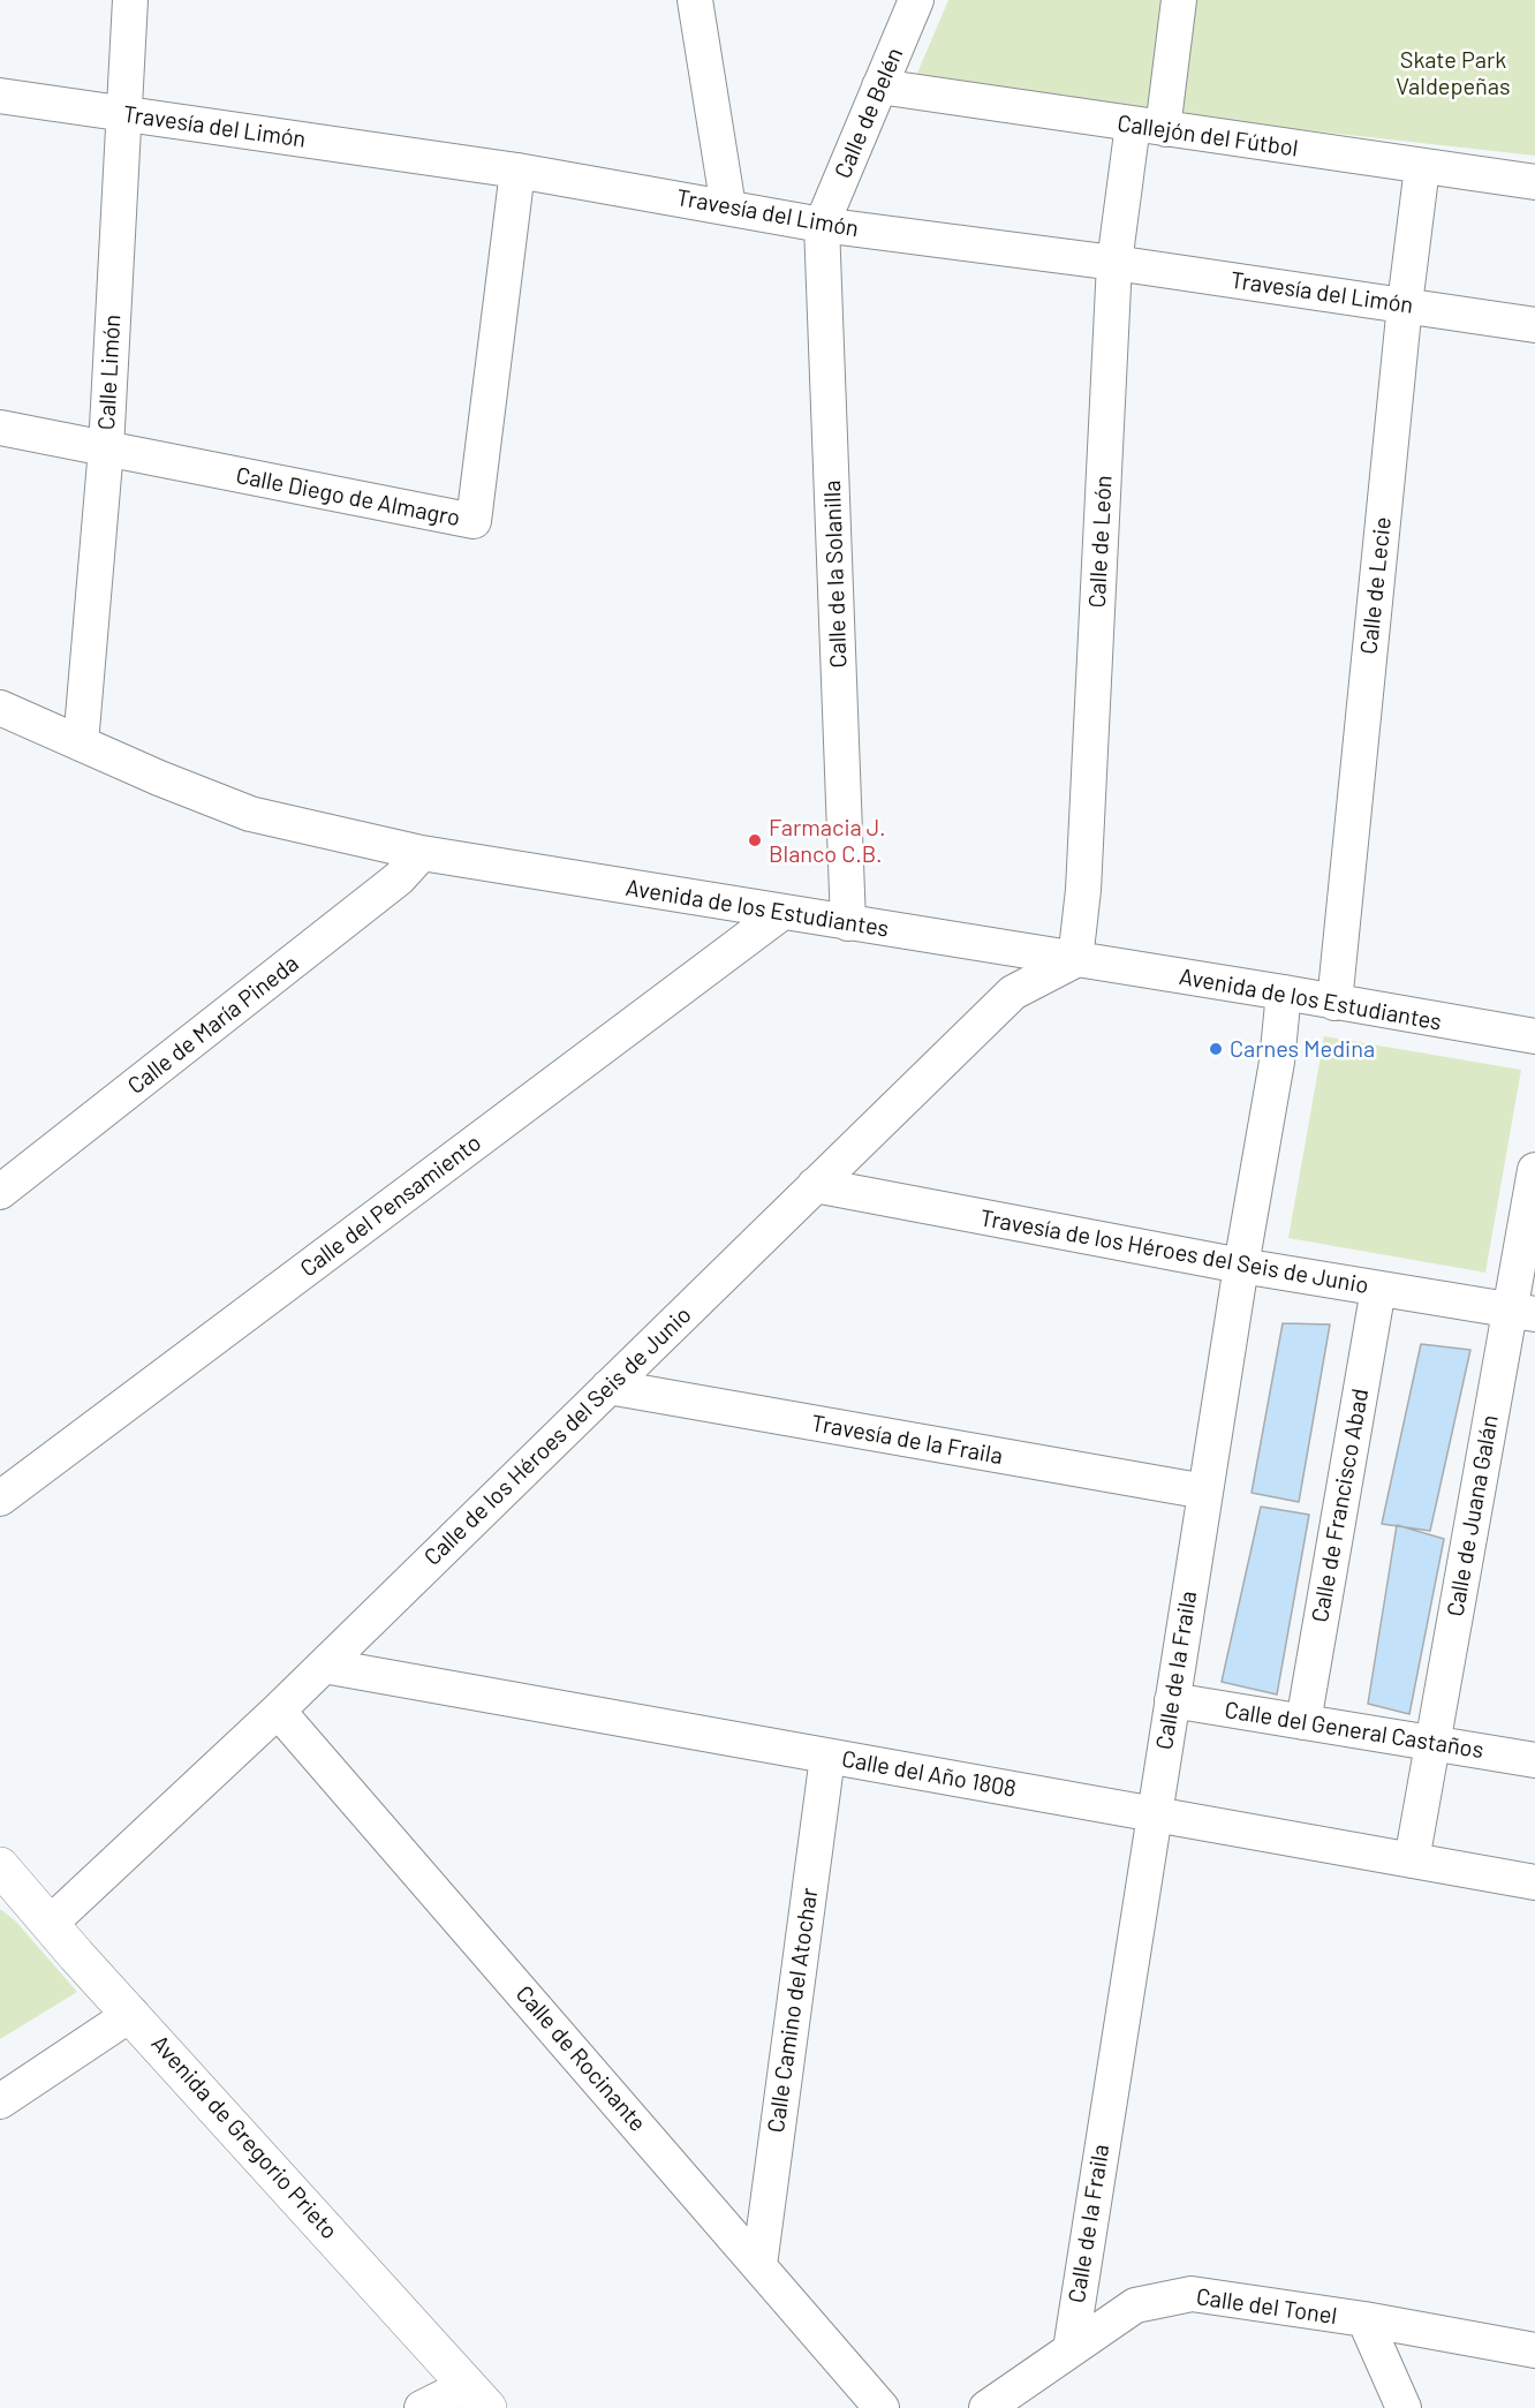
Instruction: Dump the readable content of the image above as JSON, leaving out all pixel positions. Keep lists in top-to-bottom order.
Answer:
{
  "streets": {
    "street": [
      "Calle de Belén",
      "Travesía del Limón",
      "Callejón del Fútbol",
      "Calle Limón",
      "Calle Diego de Almagro",
      "Calle de León",
      "Calle de la Solanilla",
      "Calle de Lecie",
      "Avenida de los Estudiantes",
      "Calle de María Pineda",
      "Calle del Pensamiento",
      "Travesía de los Héroes del Seis de Junio",
      "Calle de los Héroes del Seis de Junio",
      "Travesía de la Fraila",
      "Calle de Francisco Abad",
      "Calle de Juana Galán",
      "Calle de la Fraila",
      "Calle del General Castaños",
      "Calle del Año 1808",
      "Calle Camino del Atochar",
      "Calle de Rocinante",
      "Avenida de Gregorio Prieto",
      "Calle del Tonel"
    ]
  },
  "crossings": [
    ["Calle de Belén", "Travesía del Limón"],
    ["Calle de Belén", "Callejón del Fútbol"],
    ["Calle de Belén", "Calle de la Solanilla"],
    ["Travesía del Limón", "Calle Limón"],
    ["Travesía del Limón", "Calle Diego de Almagro"],
    ["Travesía del Limón", "Calle de León"],
    ["Travesía del Limón", "Calle de la Solanilla"],
    ["Travesía del Limón", "Calle de Lecie"],
    ["Callejón del Fútbol", "Calle de León"],
    ["Callejón del Fútbol", "Calle de Lecie"],
    ["Calle Limón", "Calle Diego de Almagro"],
    ["Calle Limón", "Avenida de los Estudiantes"],
    ["Calle de León", "Avenida de los Estudiantes"],
    ["Calle de León", "Calle de los Héroes del Seis de Junio"],
    ["Calle de la Solanilla", "Avenida de los Estudiantes"],
    ["Calle de Lecie", "Avenida de los Estudiantes"],
    ["Avenida de los Estudiantes", "Calle de María Pineda"],
    ["Avenida de los Estudiantes", "Calle del Pensamiento"],
    ["Avenida de los Estudiantes", "Calle de los Héroes del Seis de Junio"],
    ["Avenida de los Estudiantes", "Calle de la Fraila"],
    ["Travesía de los Héroes del Seis de Junio", "Calle de los Héroes del Seis de Junio"],
    ["Travesía de los Héroes del Seis de Junio", "Calle de Francisco Abad"],
    ["Travesía de los Héroes del Seis de Junio", "Calle de Juana Galán"],
    ["Travesía de los Héroes del Seis de Junio", "Calle de la Fraila"],
    ["Calle de los Héroes del Seis de Junio", "Travesía de la Fraila"],
    ["Calle de los Héroes del Seis de Junio", "Calle del Año 1808"],
    ["Calle de los Héroes del Seis de Junio", "Calle de Rocinante"],
    ["Calle de los Héroes del Seis de Junio", "Avenida de Gregorio Prieto"],
    ["Travesía de la Fraila", "Calle de la Fraila"],
    ["Calle de Francisco Abad", "Calle del General Castaños"],
    ["Calle de Juana Galán", "Calle del General Castaños"],
    ["Calle de Juana Galán", "Calle del Año 1808"],
    ["Calle de la Fraila", "Calle del General Castaños"],
    ["Calle de la Fraila", "Calle del Año 1808"],
    ["Calle de la Fraila", "Calle del Tonel"],
    ["Calle del Año 1808", "Calle Camino del Atochar"],
    ["Calle Camino del Atochar", "Calle de Rocinante"]
  ],
  "parks": ["Skate Park Valdepeñas"],
  "places": ["Farmacia J. Blanco C.B.", "Carnes Medina"]
}
